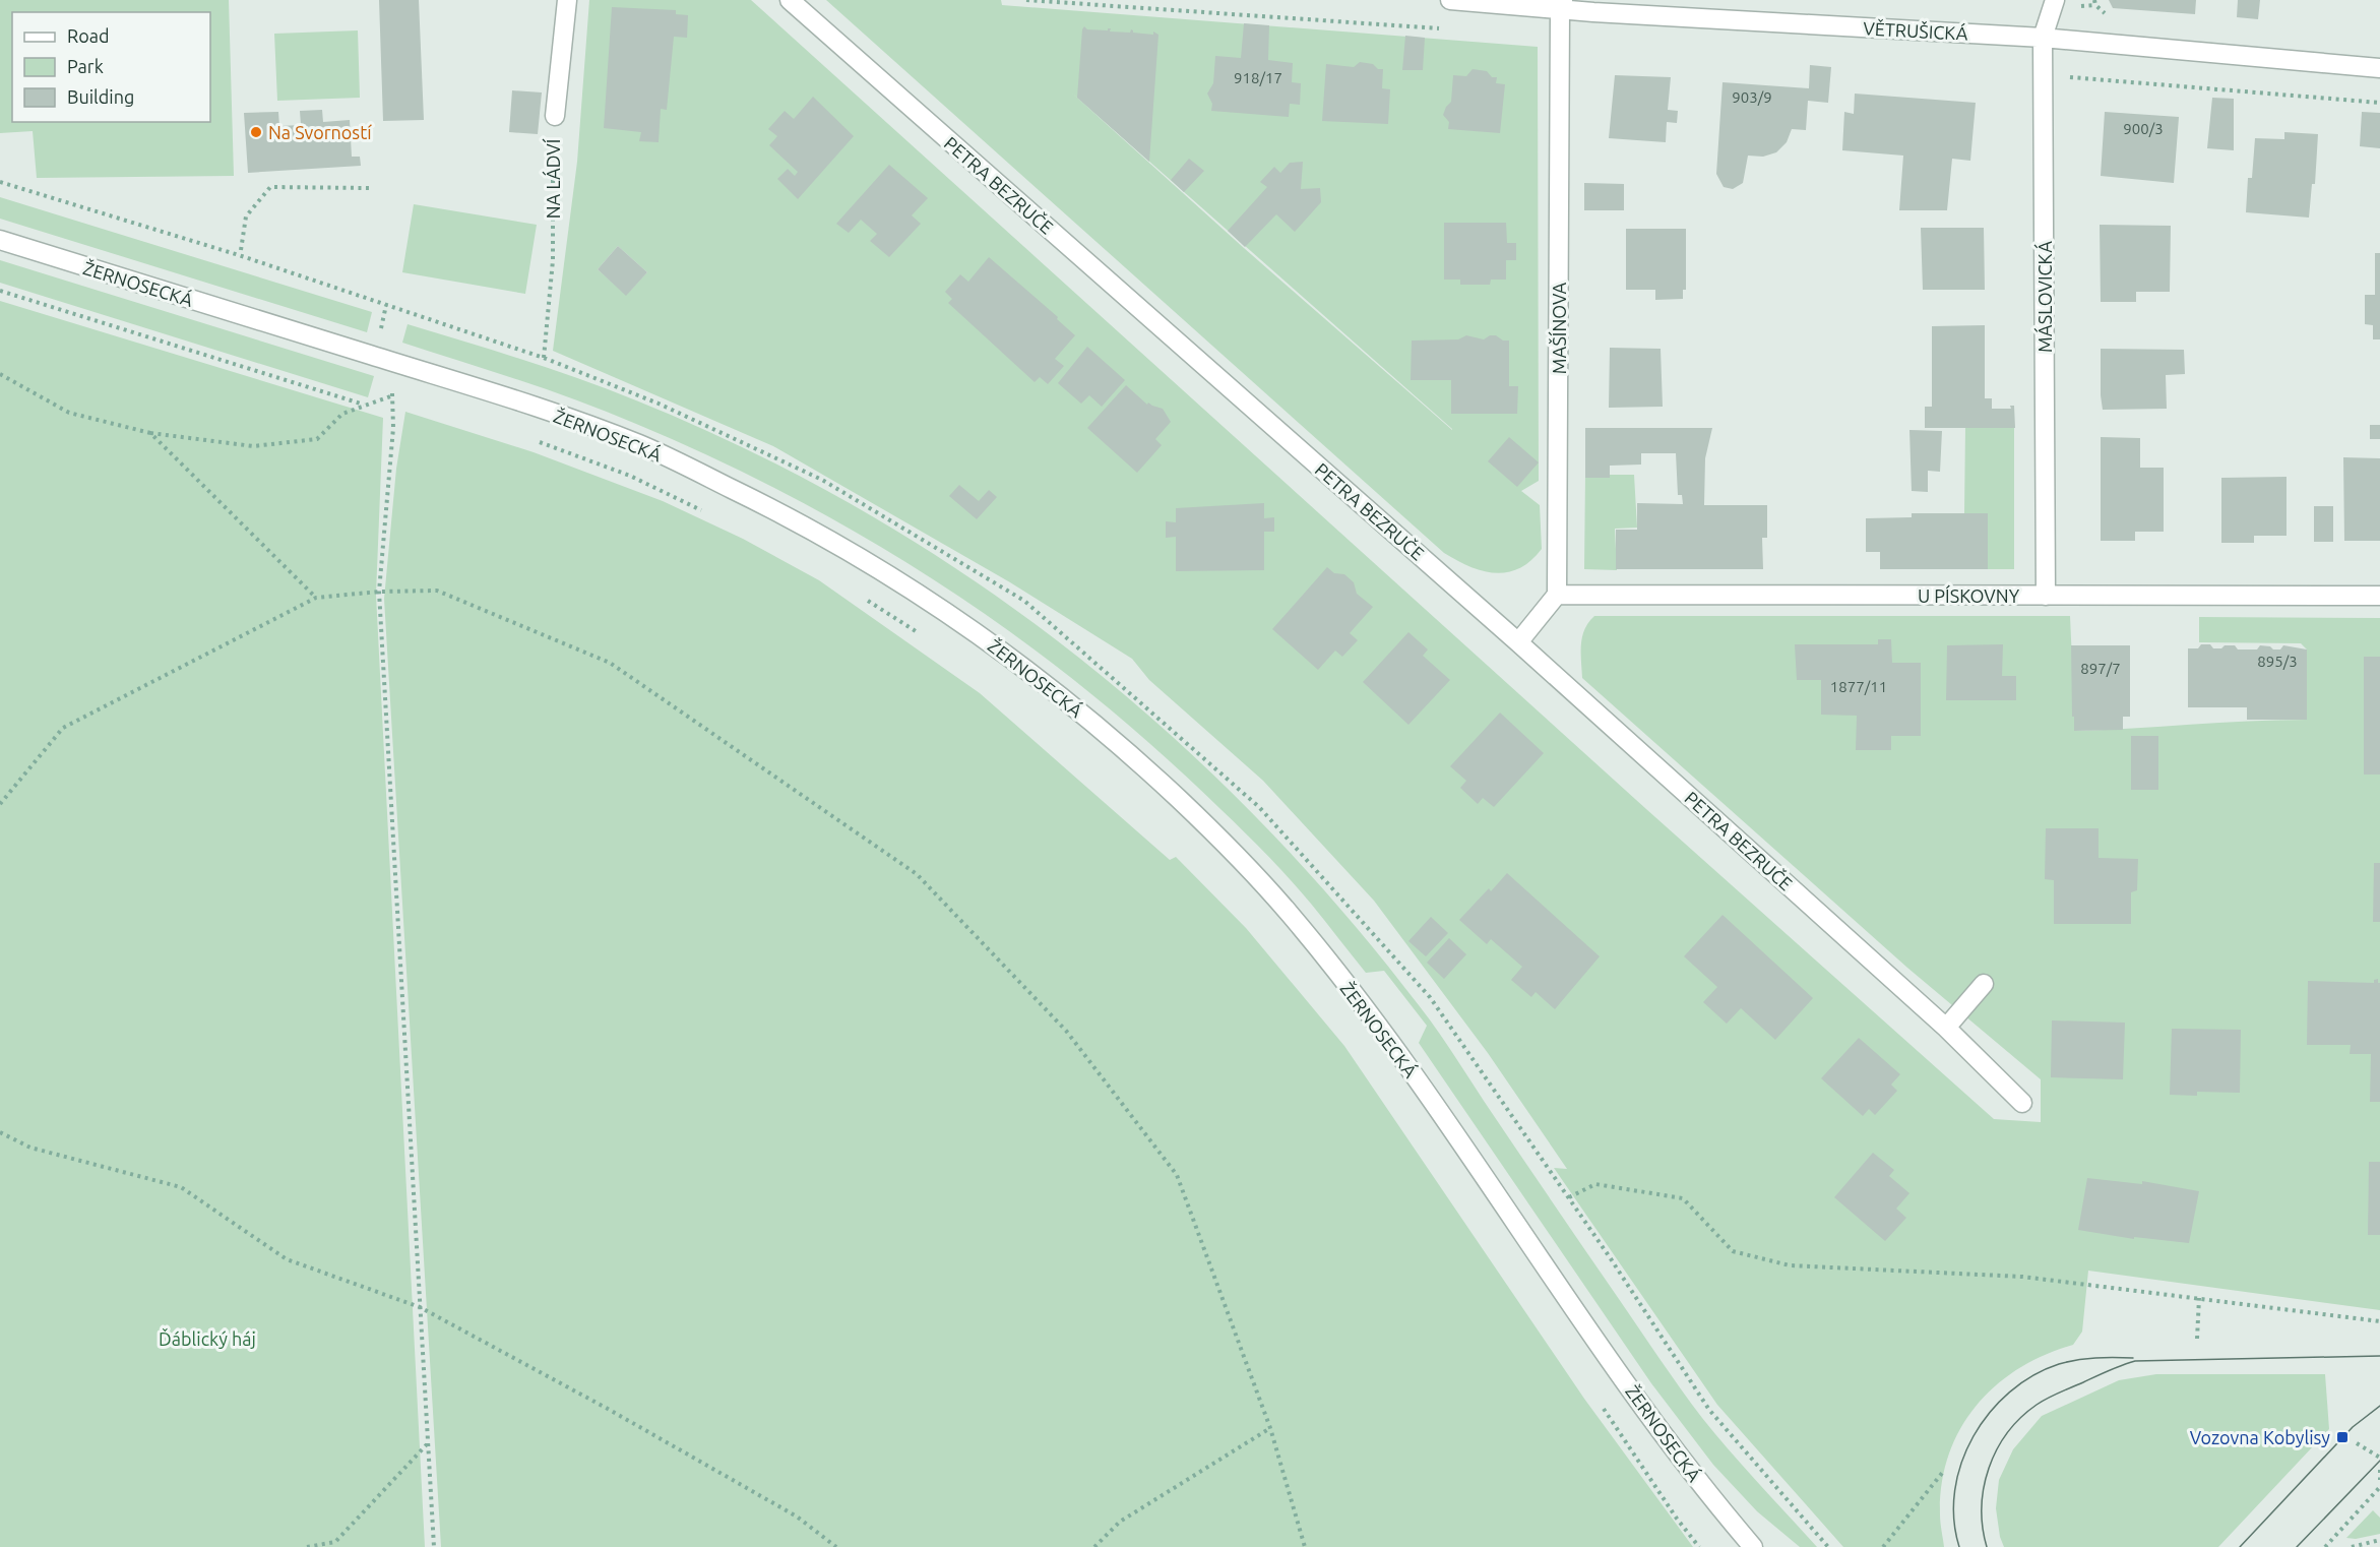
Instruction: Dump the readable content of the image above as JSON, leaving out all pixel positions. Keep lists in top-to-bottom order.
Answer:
{
  "streets": {
    "street": [
      "VĚTRUŠICKÁ",
      "NA LÁDVÍ",
      "PETRA BEZRUČE",
      "ŽERNOSECKÁ",
      "MÁSLOVICKÁ",
      "MAŠÍNOVA",
      "U PÍSKOVNY"
    ]
  },
  "crossings": [
    ["VĚTRUŠICKÁ", "MÁSLOVICKÁ"],
    ["VĚTRUŠICKÁ", "MAŠÍNOVA"],
    ["MÁSLOVICKÁ", "U PÍSKOVNY"],
    ["MAŠÍNOVA", "U PÍSKOVNY"]
  ],
  "parks": ["Ďáblický háj"],
  "places": {
    "other": ["Na Svorností"],
    "transit": ["Vozovna Kobylisy"]
  },
  "house_numbers": [
    "918/17",
    "903/9",
    "900/3",
    "895/3",
    "897/7",
    "1877/11"
  ],
  "legend": ["Road", "Park", "Building"]
}
